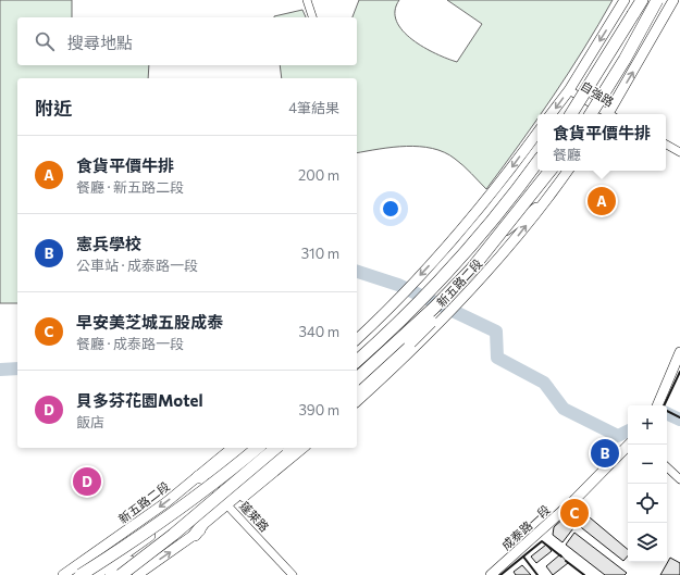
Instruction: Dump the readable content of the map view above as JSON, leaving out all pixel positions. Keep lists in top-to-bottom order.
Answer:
{
  "streets": {
    "main road": ["新五路二段", "成泰路一段"],
    "street": ["自強路", "蓬萊路"]
  },
  "crossings": [
    ["新五路二段", "蓬萊路"]
  ],
  "page": {
    "search": "搜尋地點",
    "heading": ["附近", "4筆結果"],
    "popup": ["食貨平價牛排", "餐廳"],
    "list": [
      {
        "mark": "A",
        "name": "食貨平價牛排",
        "note": "餐廳 · 新五路二段",
        "value": "200 m"
      },
      {
        "mark": "B",
        "name": "憲兵學校",
        "note": "公車站 · 成泰路一段",
        "value": "310 m"
      },
      {
        "mark": "C",
        "name": "早安美芝城五股成泰",
        "note": "餐廳 · 成泰路一段",
        "value": "340 m"
      },
      {
        "mark": "D",
        "name": "貝多芬花園Motel",
        "note": "飯店",
        "value": "390 m"
      }
    ],
    "pins": [
      "A",
      "B",
      "D",
      "C"
    ],
    "map_buttons": ["+", "−"]
  }
}
